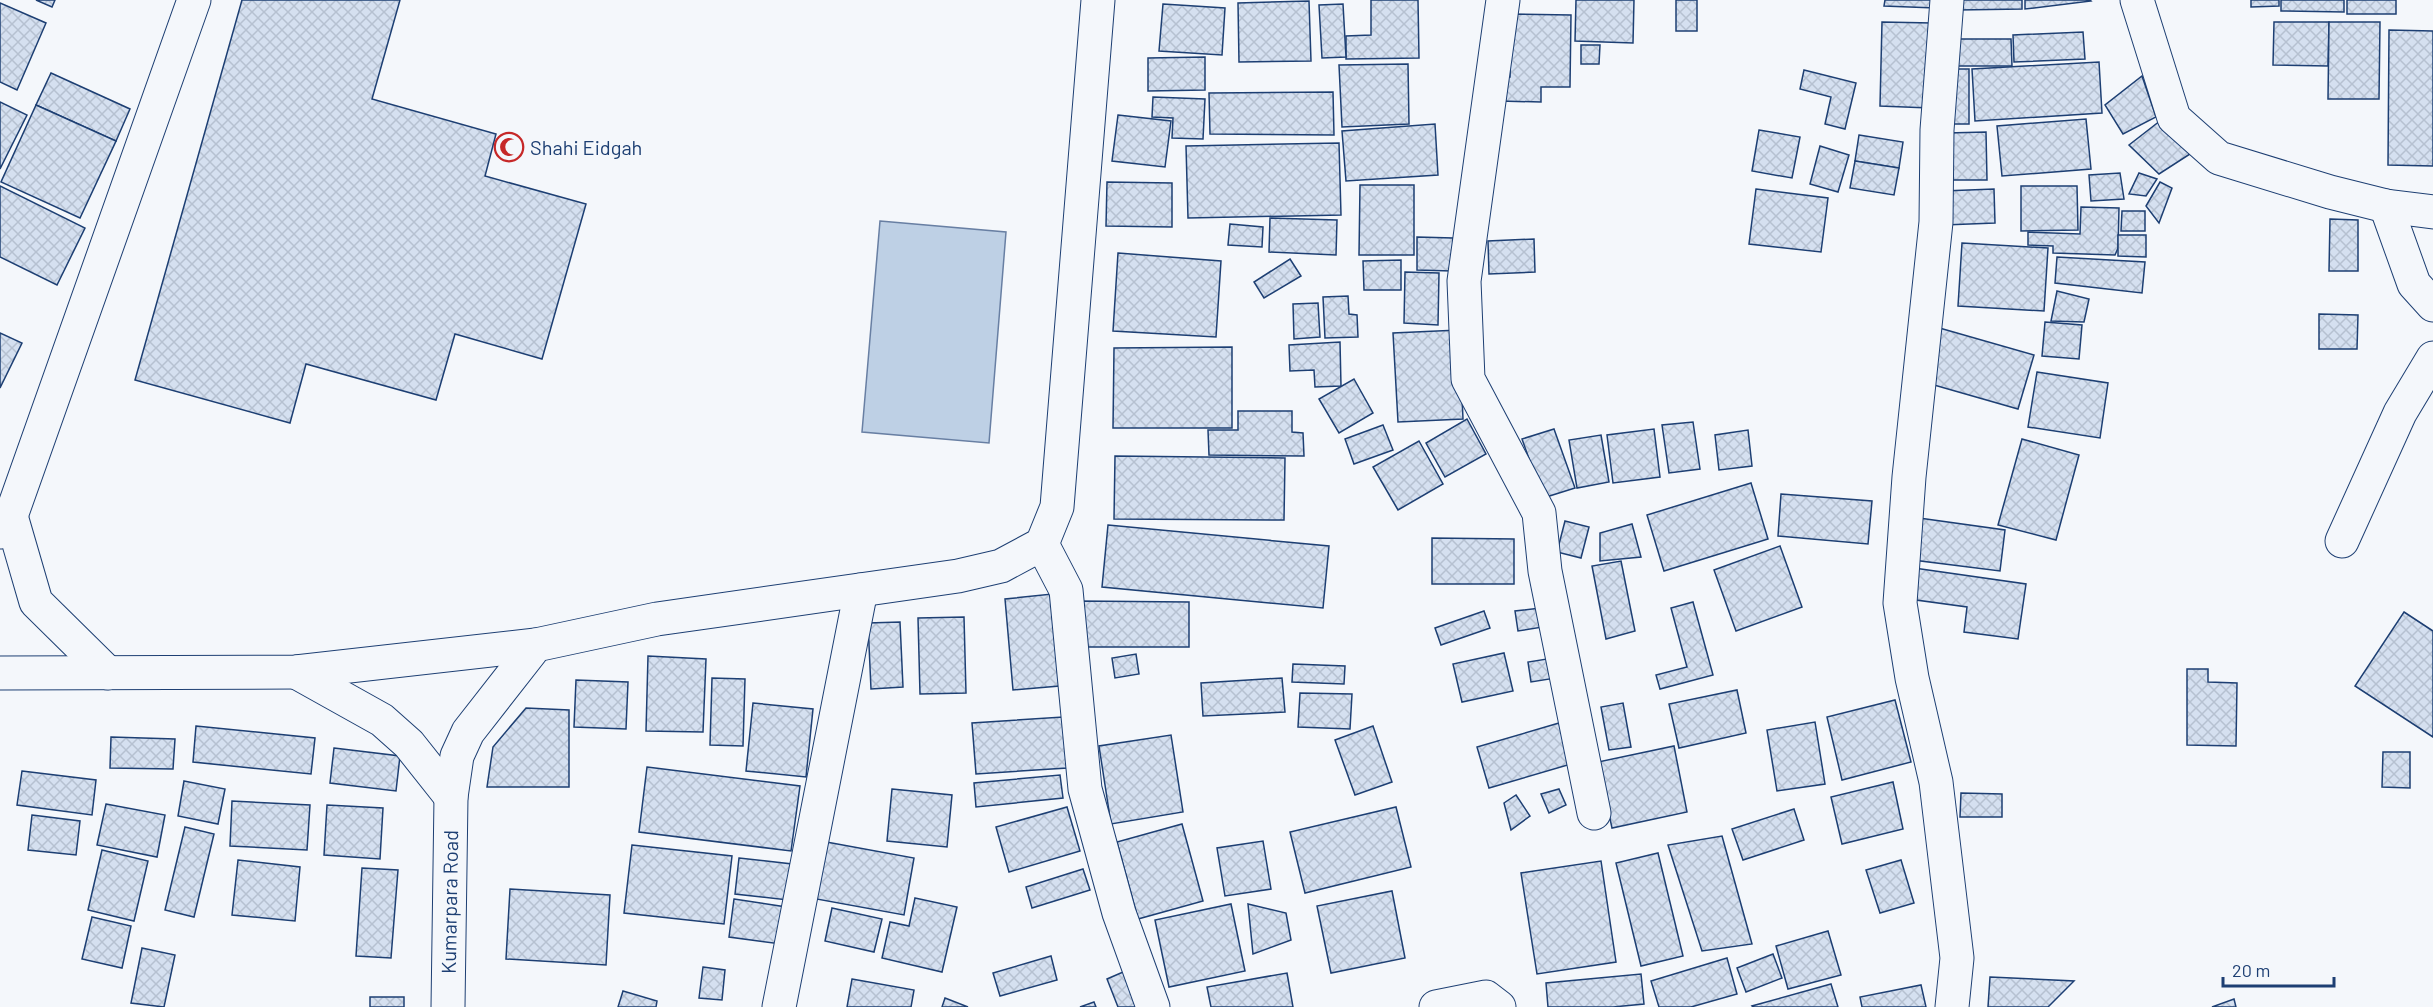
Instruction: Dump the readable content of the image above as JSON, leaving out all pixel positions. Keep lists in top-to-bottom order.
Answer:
{
  "streets": {
    "street": ["Kumarpara Road"]
  },
  "places": {
    "mosque": ["Shahi Eidgah"]
  },
  "scale_bar": "20 m"
}
